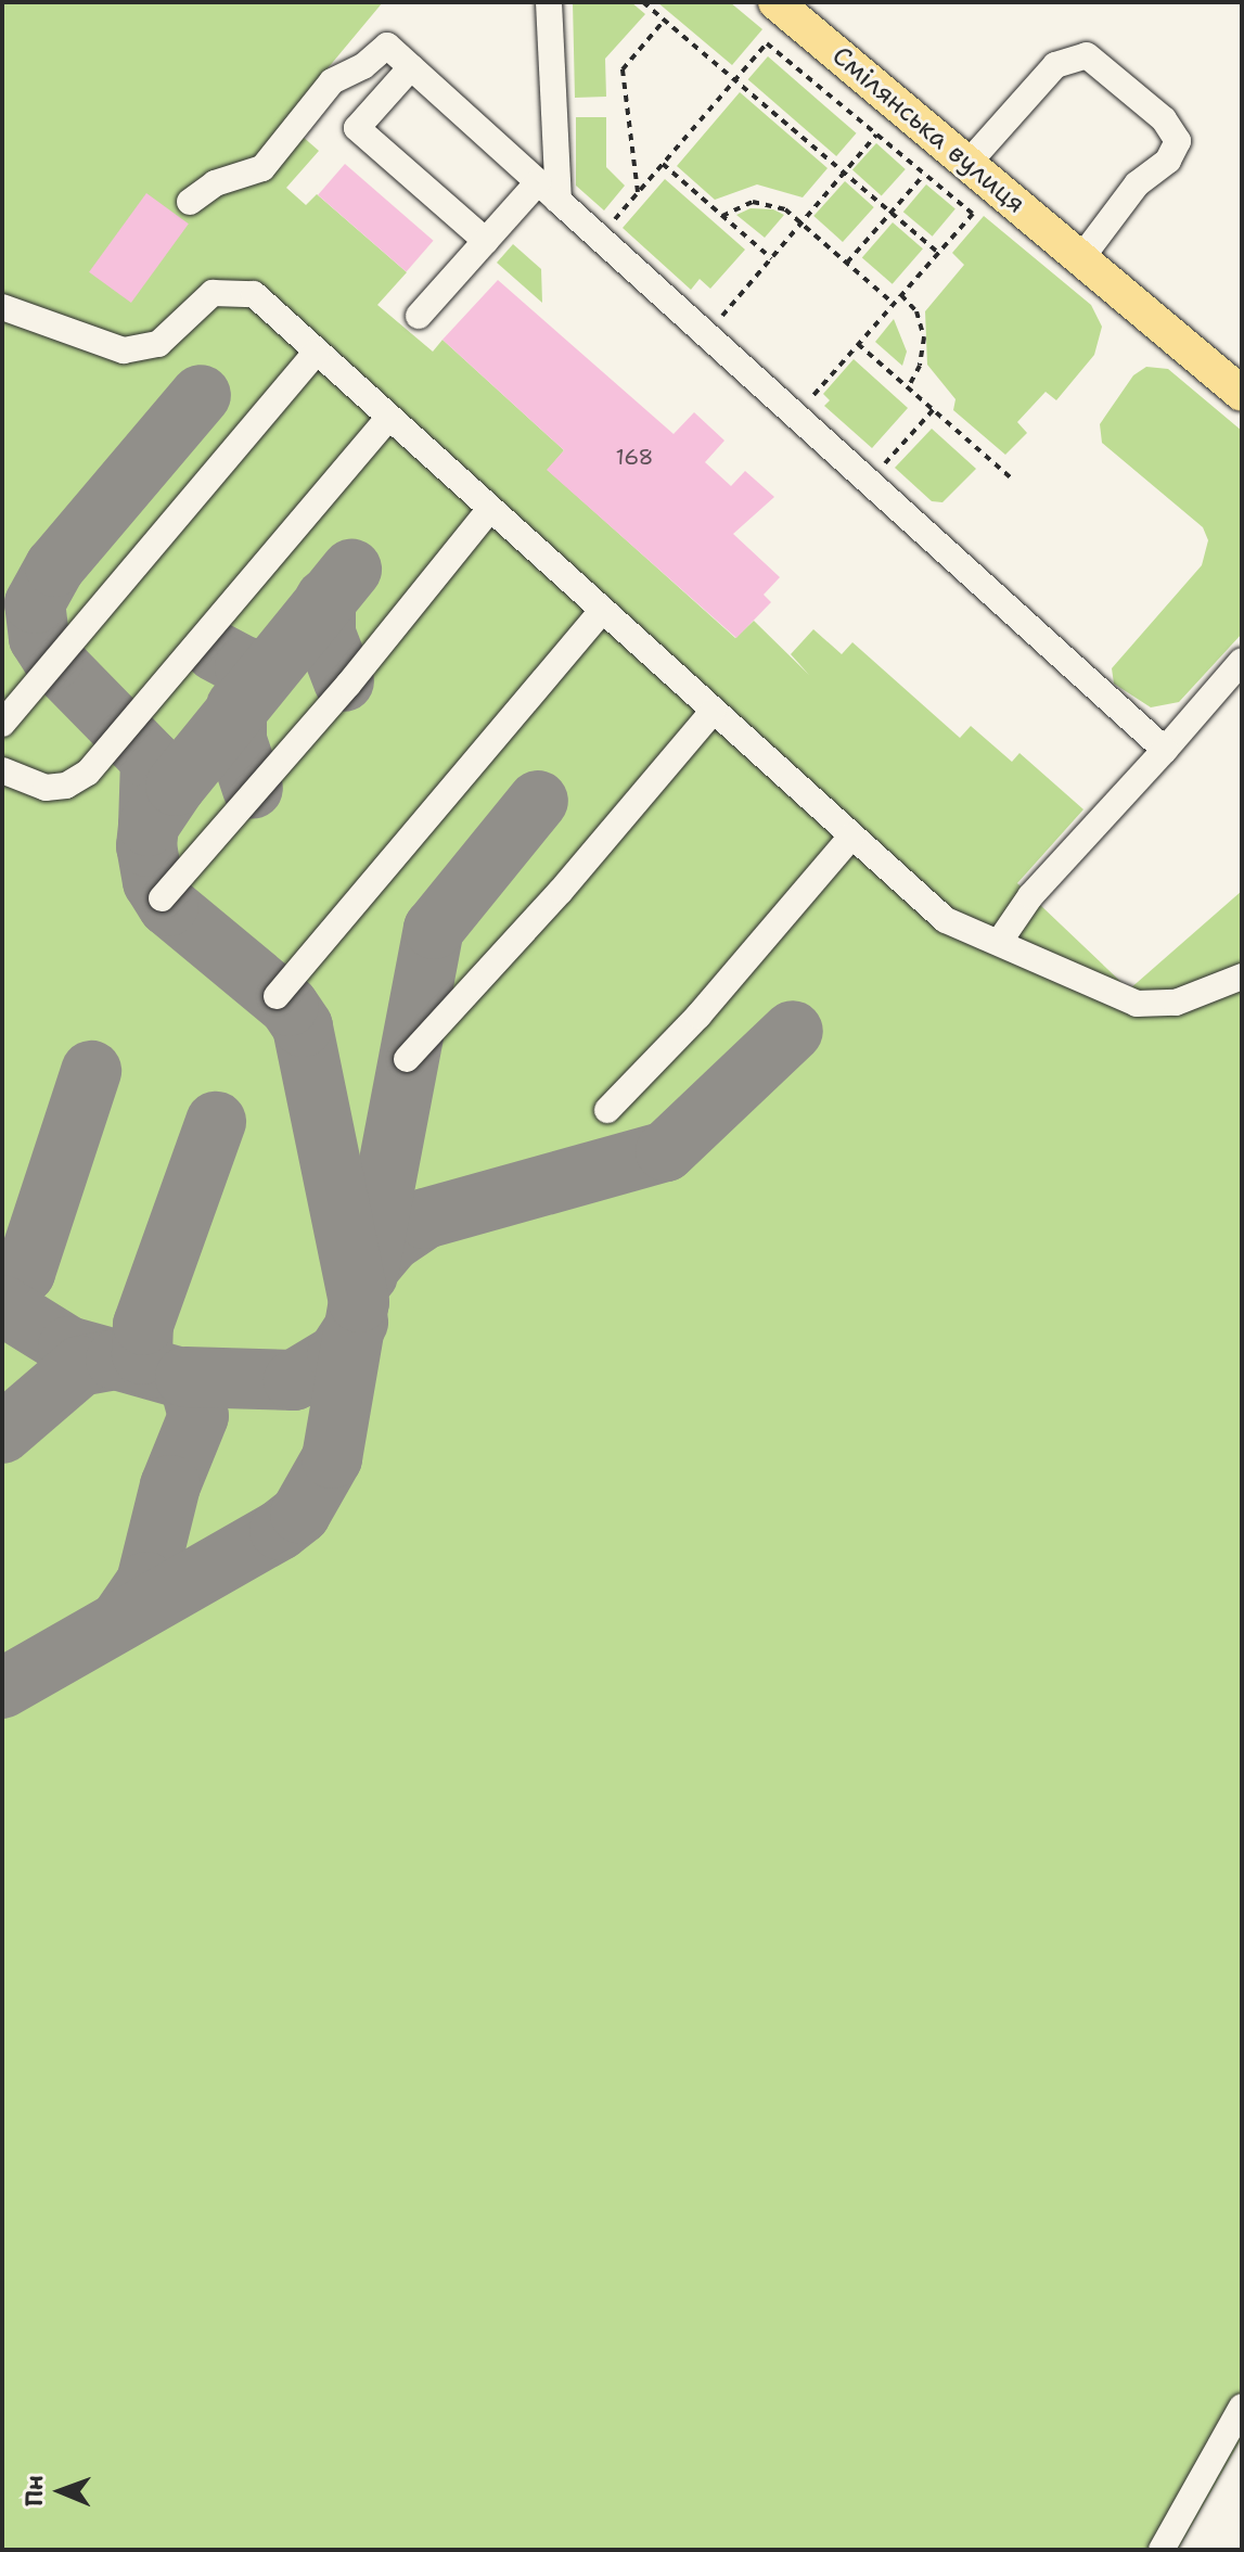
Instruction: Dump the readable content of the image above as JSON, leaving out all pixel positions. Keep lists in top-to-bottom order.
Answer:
{
  "streets": {
    "main road": ["Смілянська вулиця"]
  },
  "house_numbers": ["168"],
  "north": "left"
}
